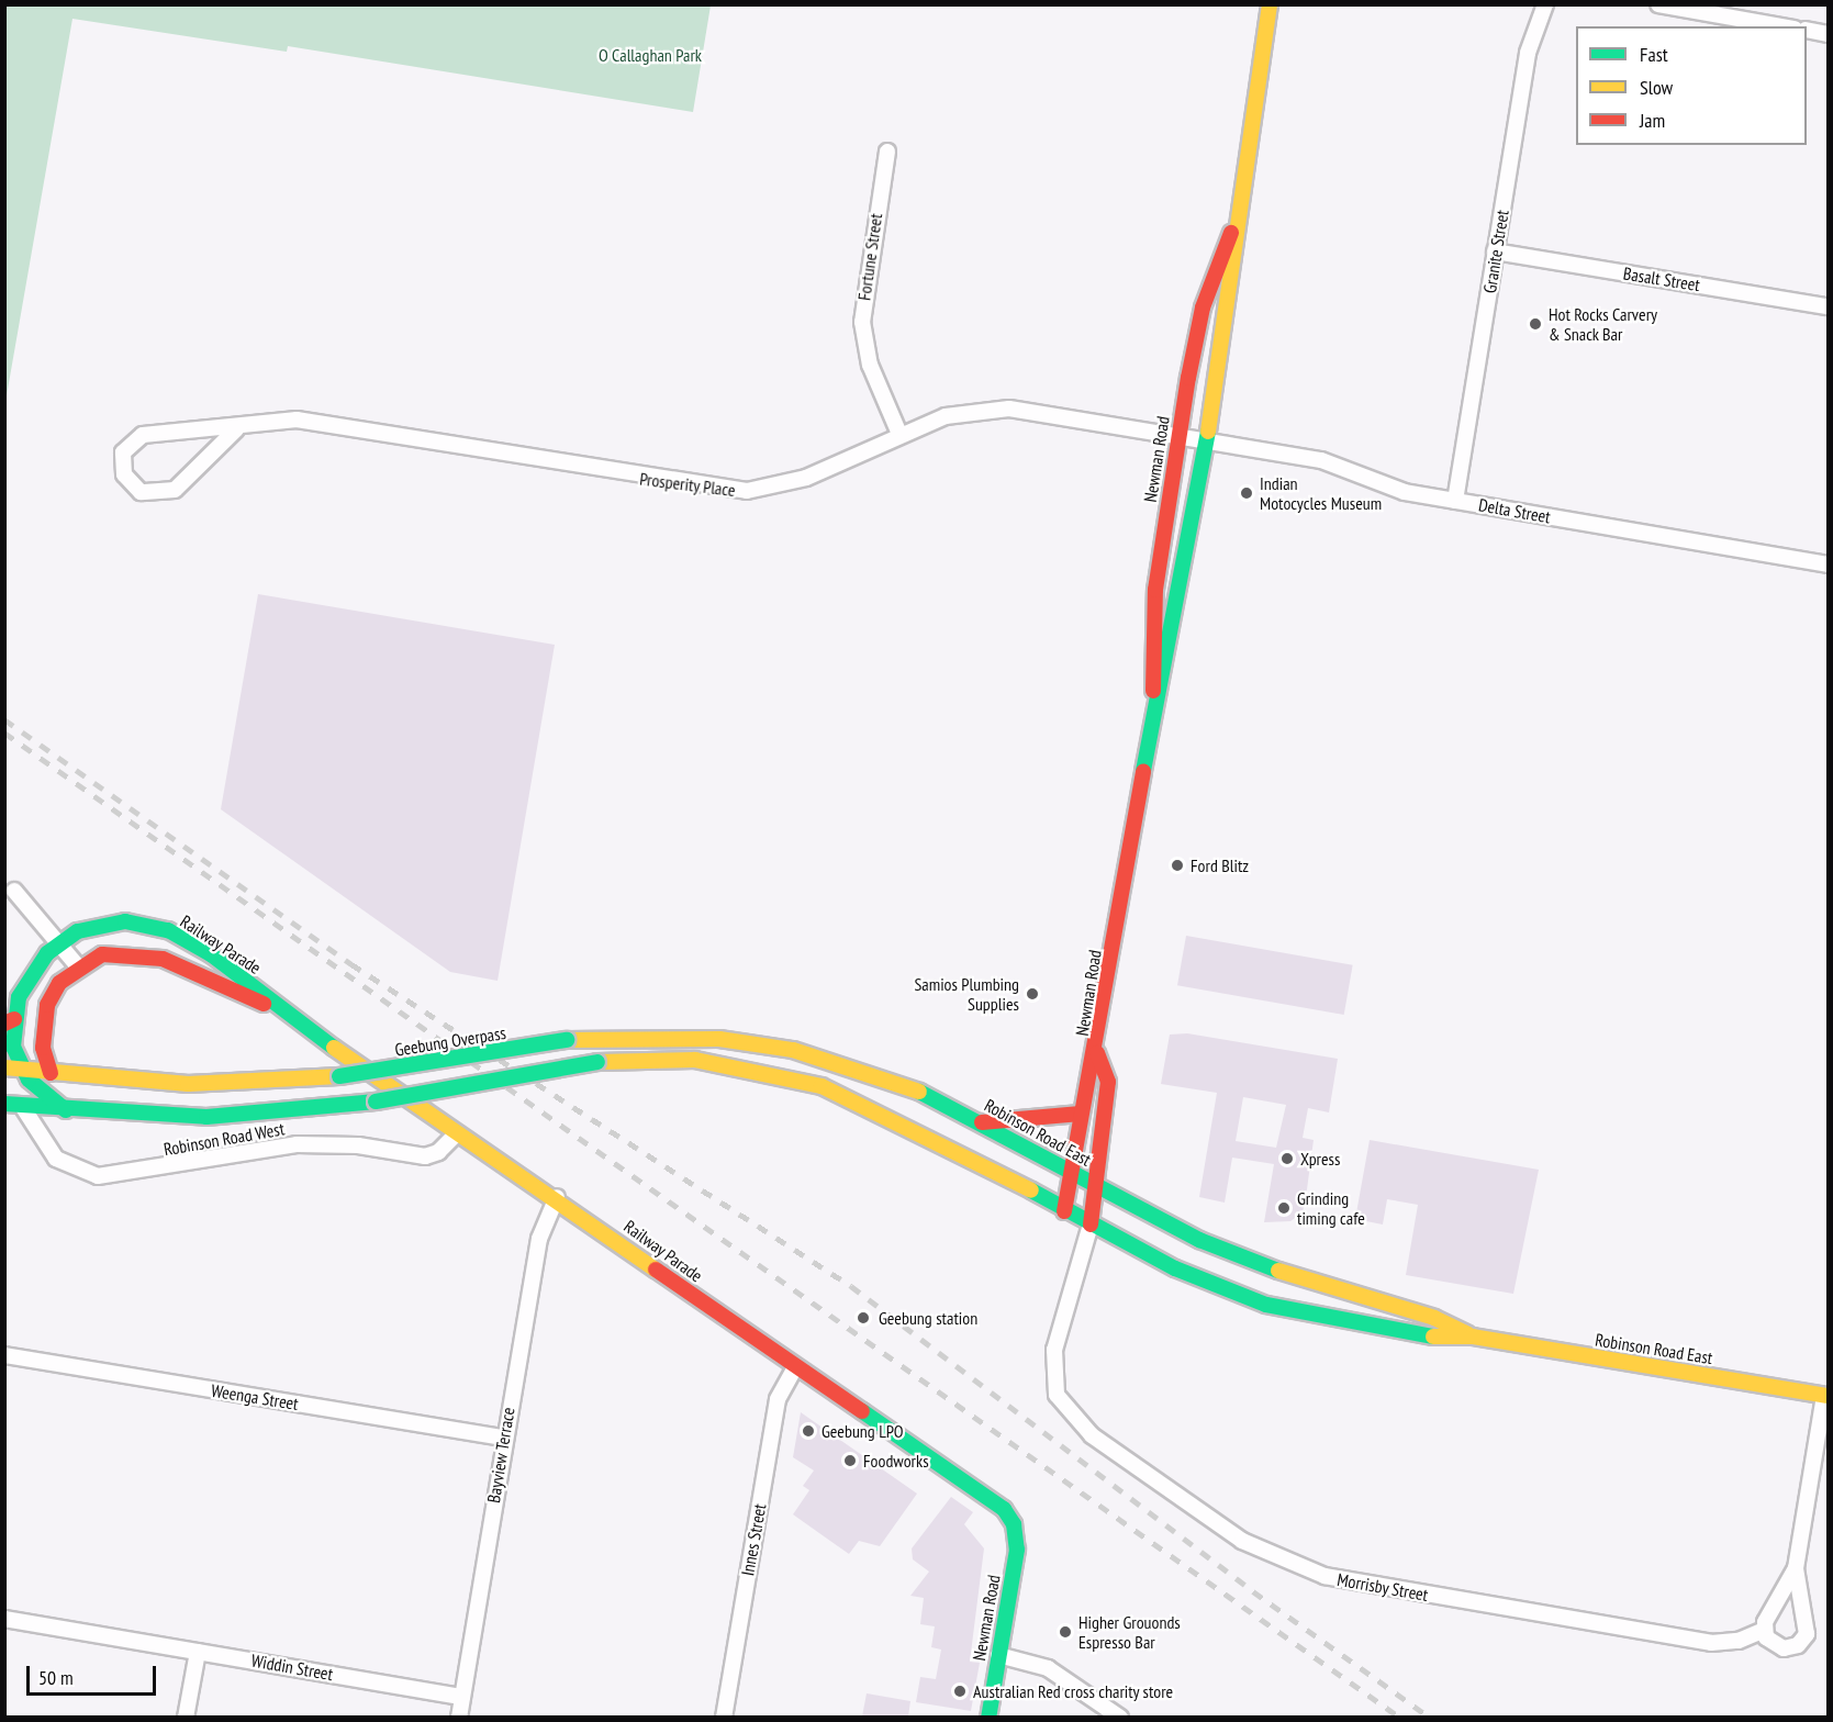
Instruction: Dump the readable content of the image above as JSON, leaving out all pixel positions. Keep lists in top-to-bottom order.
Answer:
{
  "streets": {
    "main road": [
      "Newman Road",
      "Railway Parade",
      "Geebung Overpass",
      "Robinson Road East",
      "Robinson Road West"
    ],
    "street": [
      "Granite Street",
      "Fortune Street",
      "Basalt Street",
      "Prosperity Place",
      "Delta Street",
      "Weenga Street",
      "Bayview Terrace",
      "Innes Street",
      "Morrisby Street",
      "Widdin Street"
    ]
  },
  "crossings": [
    ["Granite Street", "Basalt Street"],
    ["Granite Street", "Delta Street"],
    ["Fortune Street", "Prosperity Place"],
    ["Newman Road", "Prosperity Place"],
    ["Newman Road", "Delta Street"],
    ["Newman Road", "Railway Parade"],
    ["Newman Road", "Robinson Road East"],
    ["Newman Road", "Morrisby Street"],
    ["Prosperity Place", "Delta Street"],
    ["Railway Parade", "Geebung Overpass"],
    ["Railway Parade", "Robinson Road West"],
    ["Railway Parade", "Bayview Terrace"],
    ["Railway Parade", "Innes Street"],
    ["Geebung Overpass", "Robinson Road East"],
    ["Robinson Road East", "Robinson Road West"],
    ["Weenga Street", "Bayview Terrace"],
    ["Bayview Terrace", "Widdin Street"]
  ],
  "parks": ["O Callaghan Park"],
  "places": [
    "Hot Rocks Carvery & Snack Bar",
    "Indian Motocycles Museum",
    "Ford Blitz",
    "Samios Plumbing Supplies",
    "Xpress",
    "Grinding timing cafe",
    "Geebung station",
    "Geebung LPO",
    "Foodworks",
    "Higher Grouonds Espresso Bar",
    "Australian Red cross charity store"
  ],
  "legend": ["Fast", "Slow", "Jam"],
  "scale_bar": "50 m"
}
